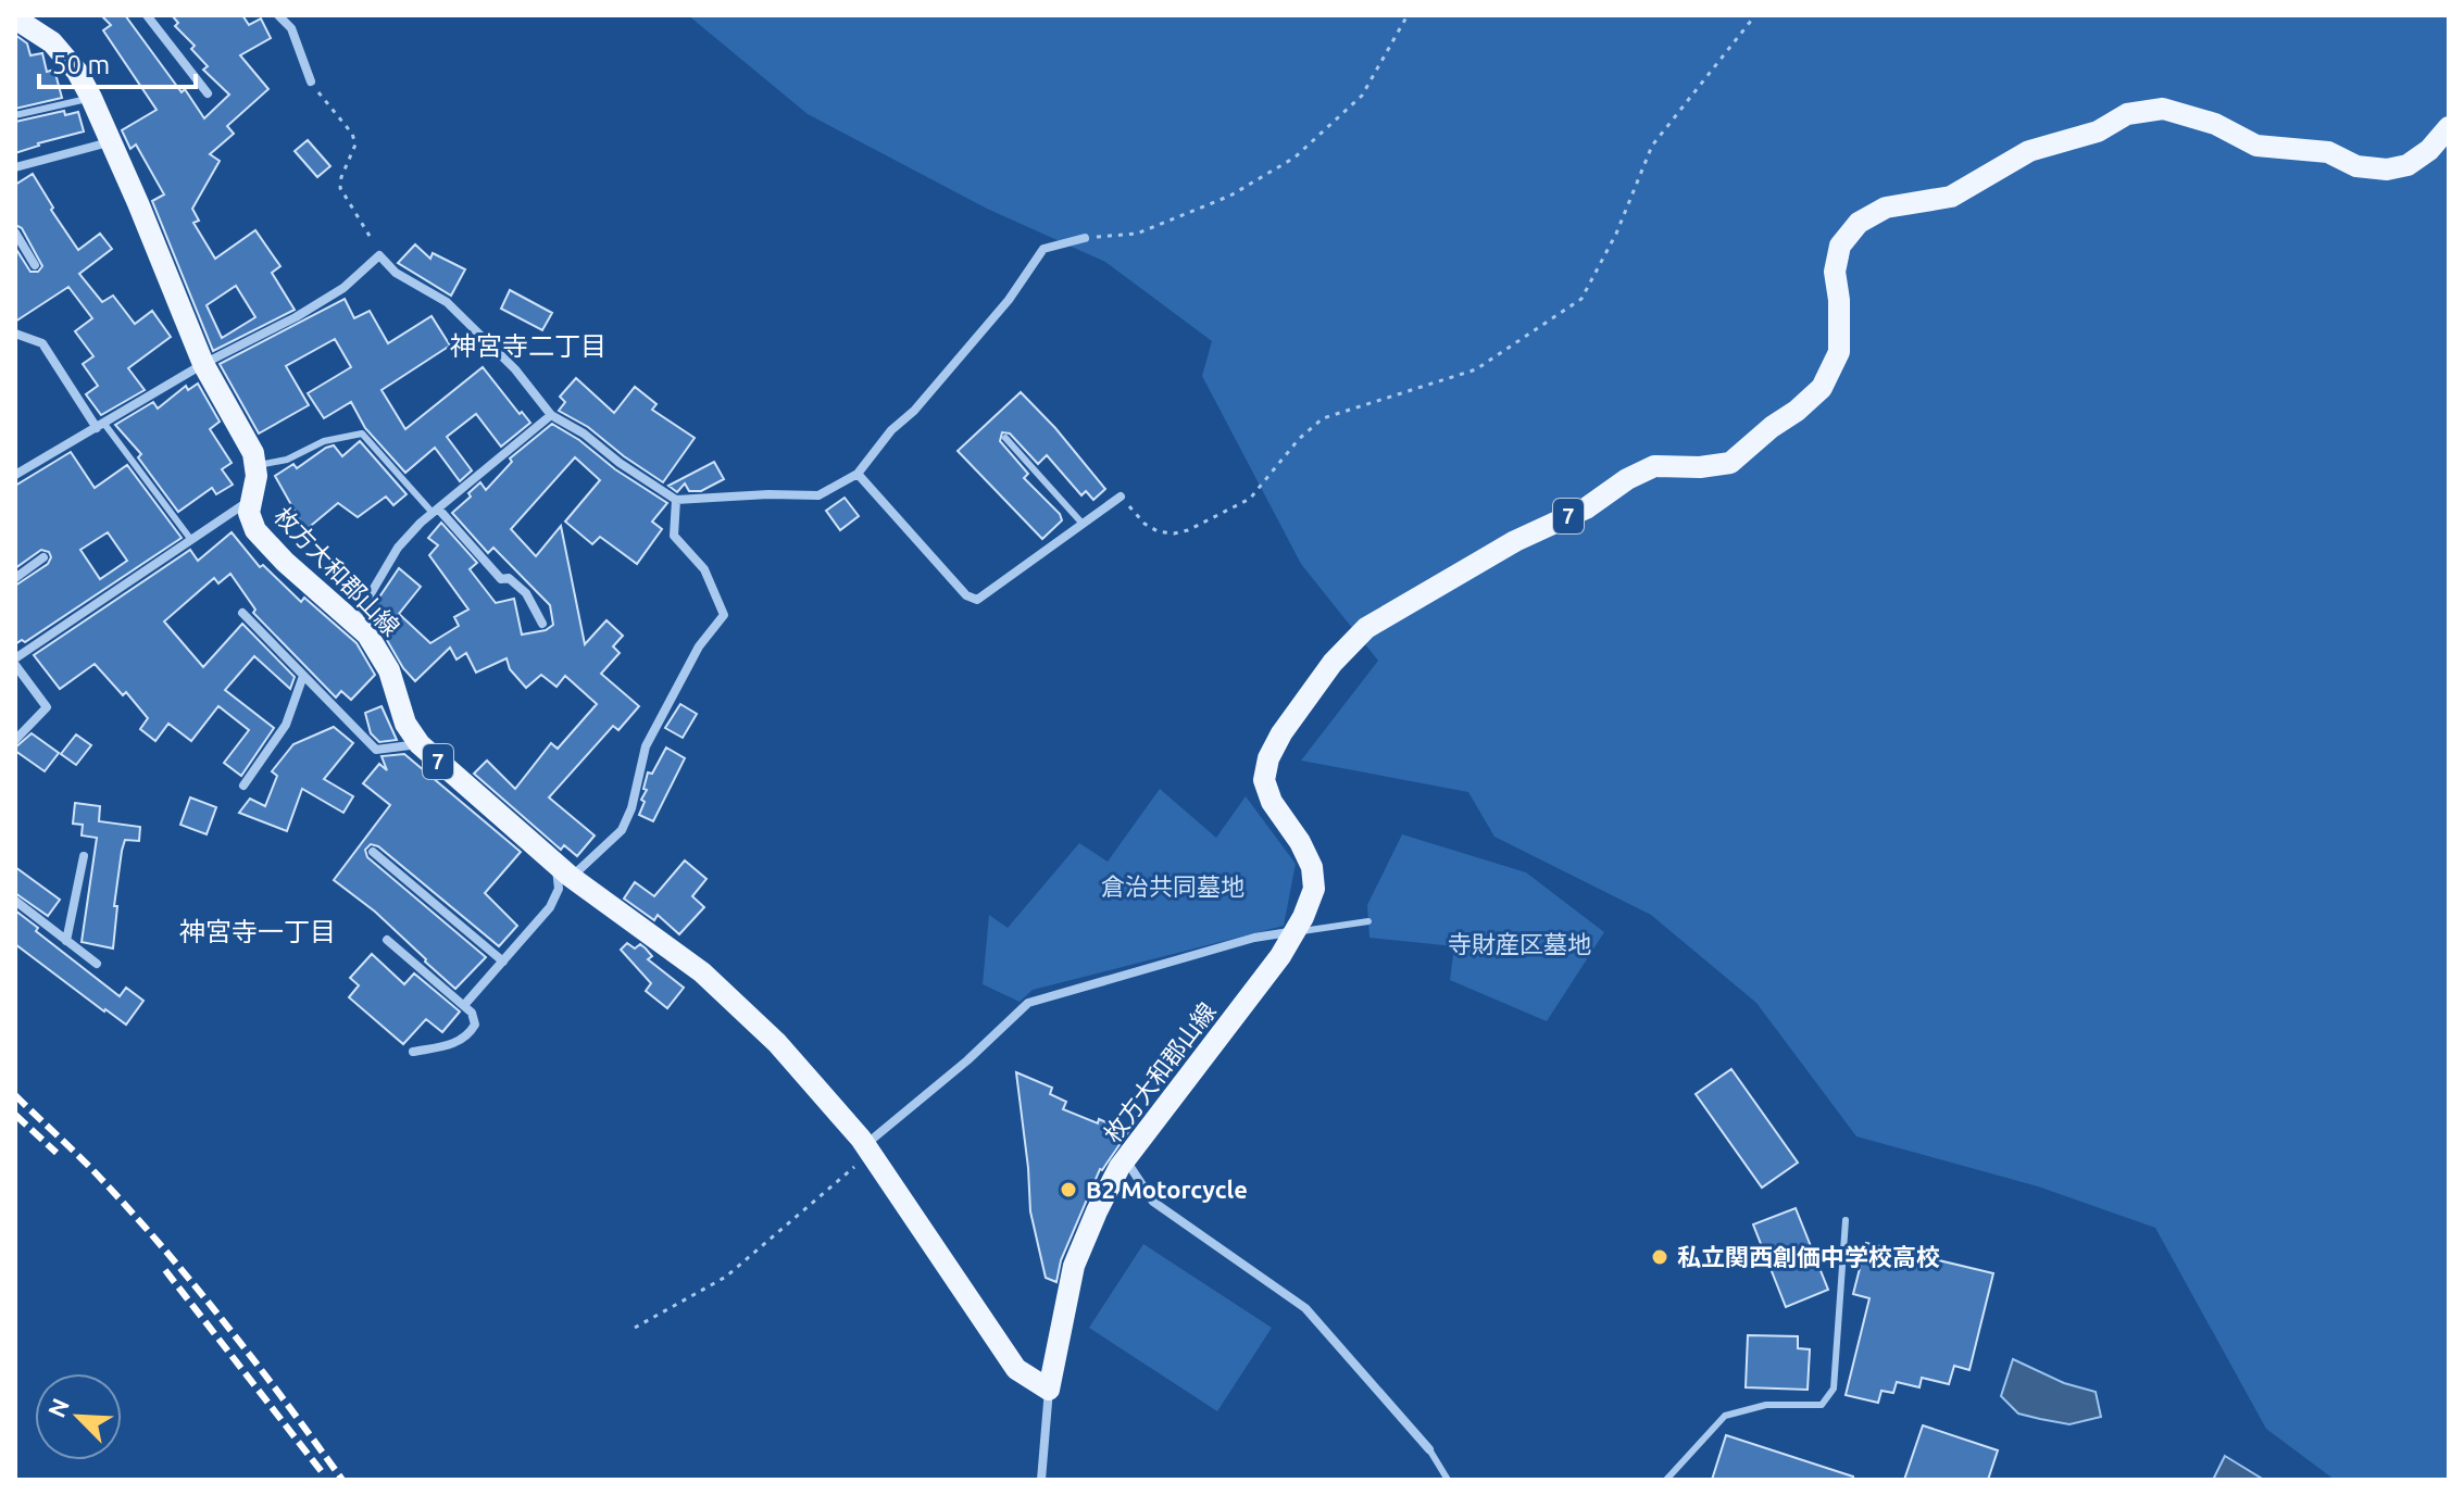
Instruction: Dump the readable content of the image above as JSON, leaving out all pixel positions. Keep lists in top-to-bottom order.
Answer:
{
  "streets": {
    "main road": ["7", "枚方大和郡山線"]
  },
  "districts": ["神宮寺二丁目", "神宮寺一丁目"],
  "parks": ["倉治共同墓地", "寺財産区墓地"],
  "places": ["B2 Motorcycle", "私立関西創価中学校高校"],
  "scale_bar": "50 m",
  "north": "top left"
}
